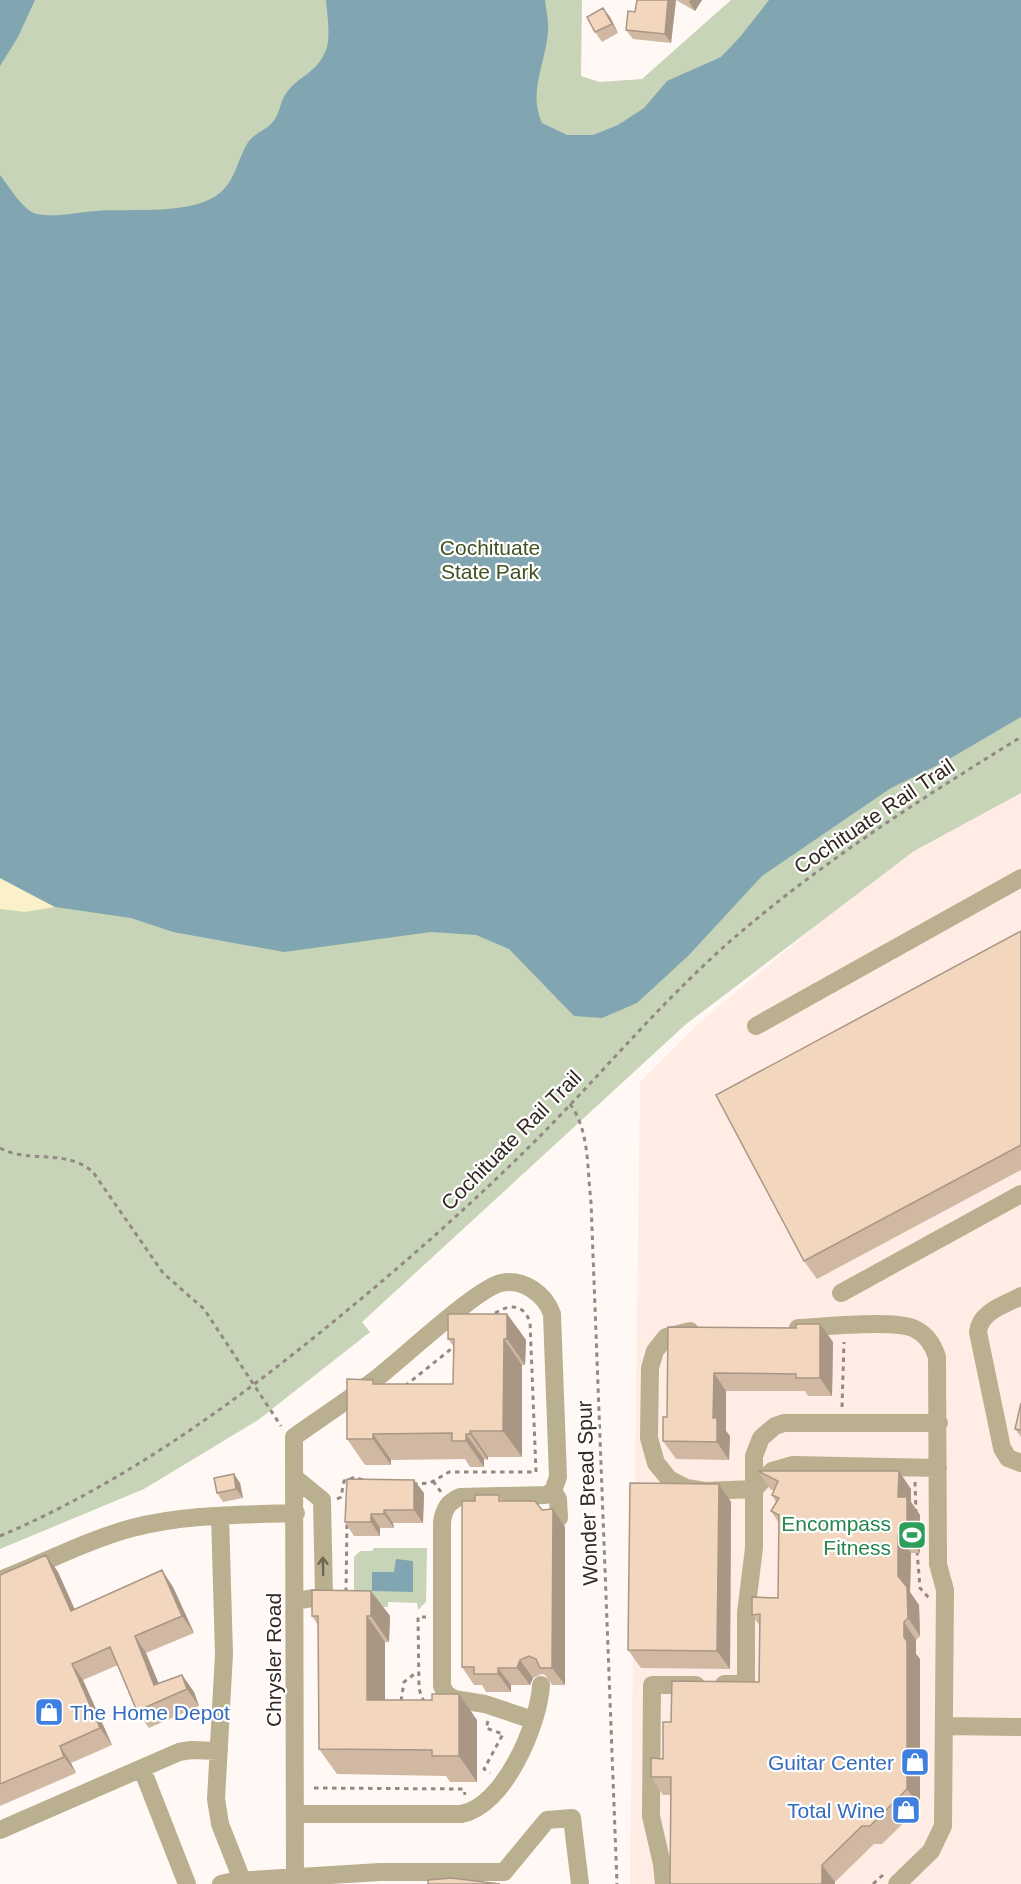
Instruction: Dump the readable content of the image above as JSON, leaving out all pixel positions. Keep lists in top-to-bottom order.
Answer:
{
  "streets": {
    "street": ["Chrysler Road"],
    "path": ["Cochituate Rail Trail", "Wonder Bread Spur"]
  },
  "crossings": [
    ["Cochituate Rail Trail", "Wonder Bread Spur"]
  ],
  "parks": ["Cochituate State Park"],
  "places": {
    "sports": ["Encompass Fitness"],
    "shop": ["The Home Depot", "Guitar Center", "Total Wine"]
  }
}
